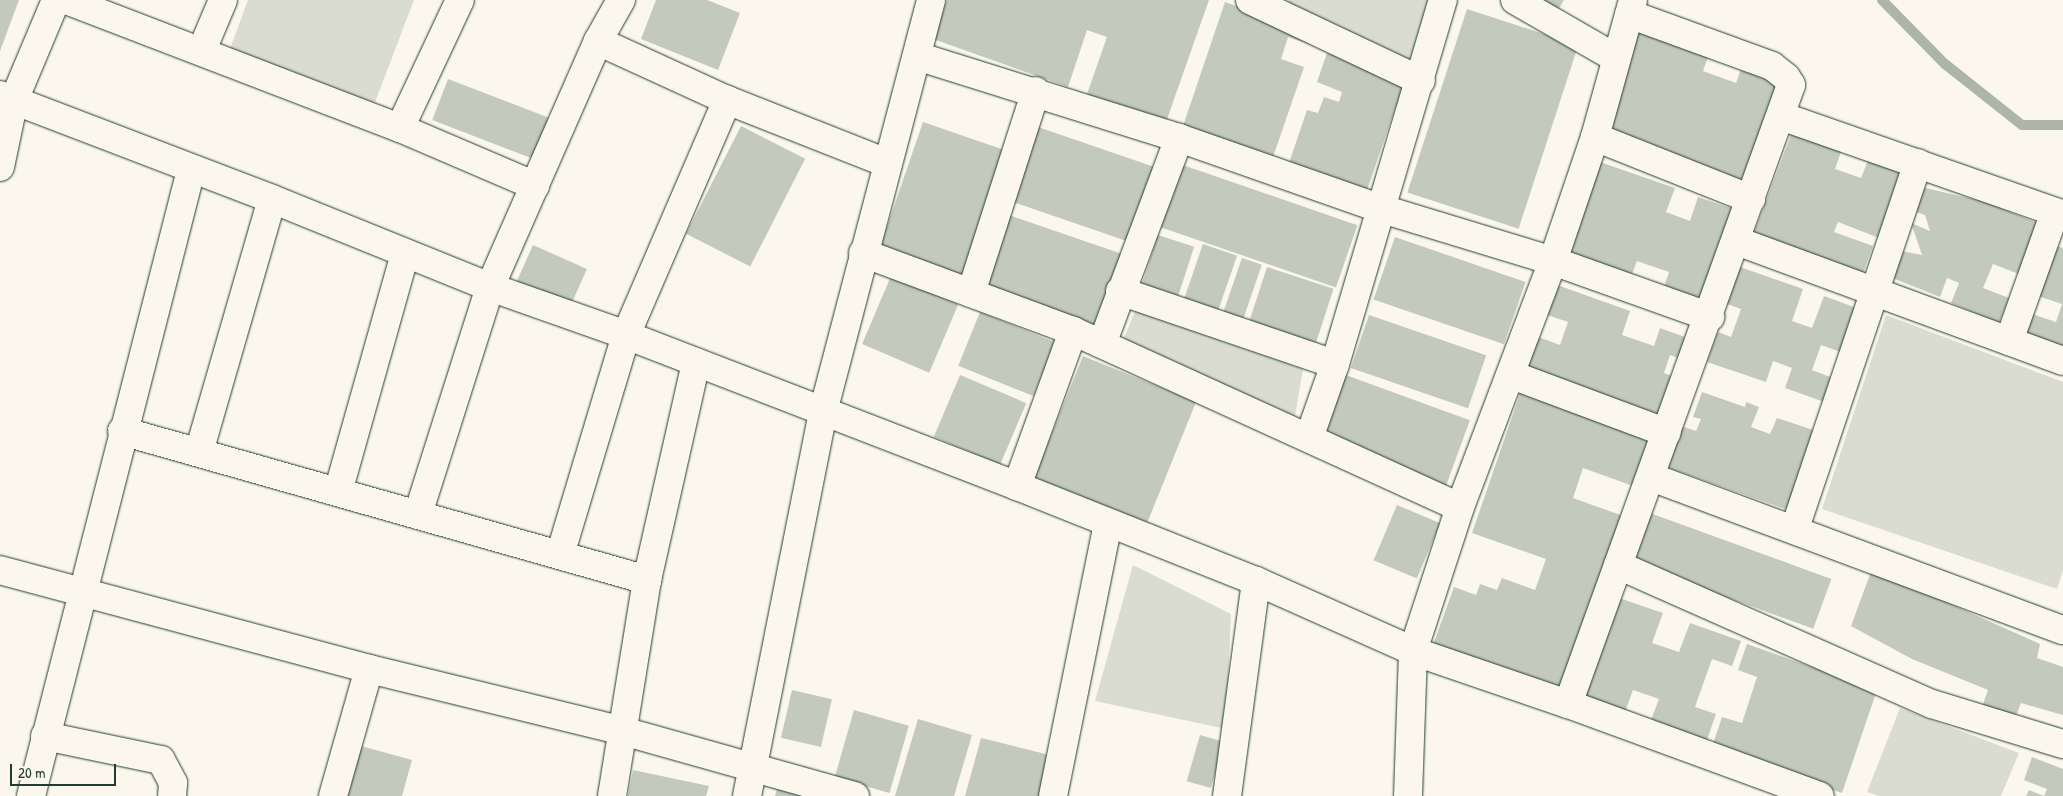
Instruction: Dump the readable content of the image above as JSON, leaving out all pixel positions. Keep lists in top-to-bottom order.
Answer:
{
  "scale_bar": "20 m"
}
